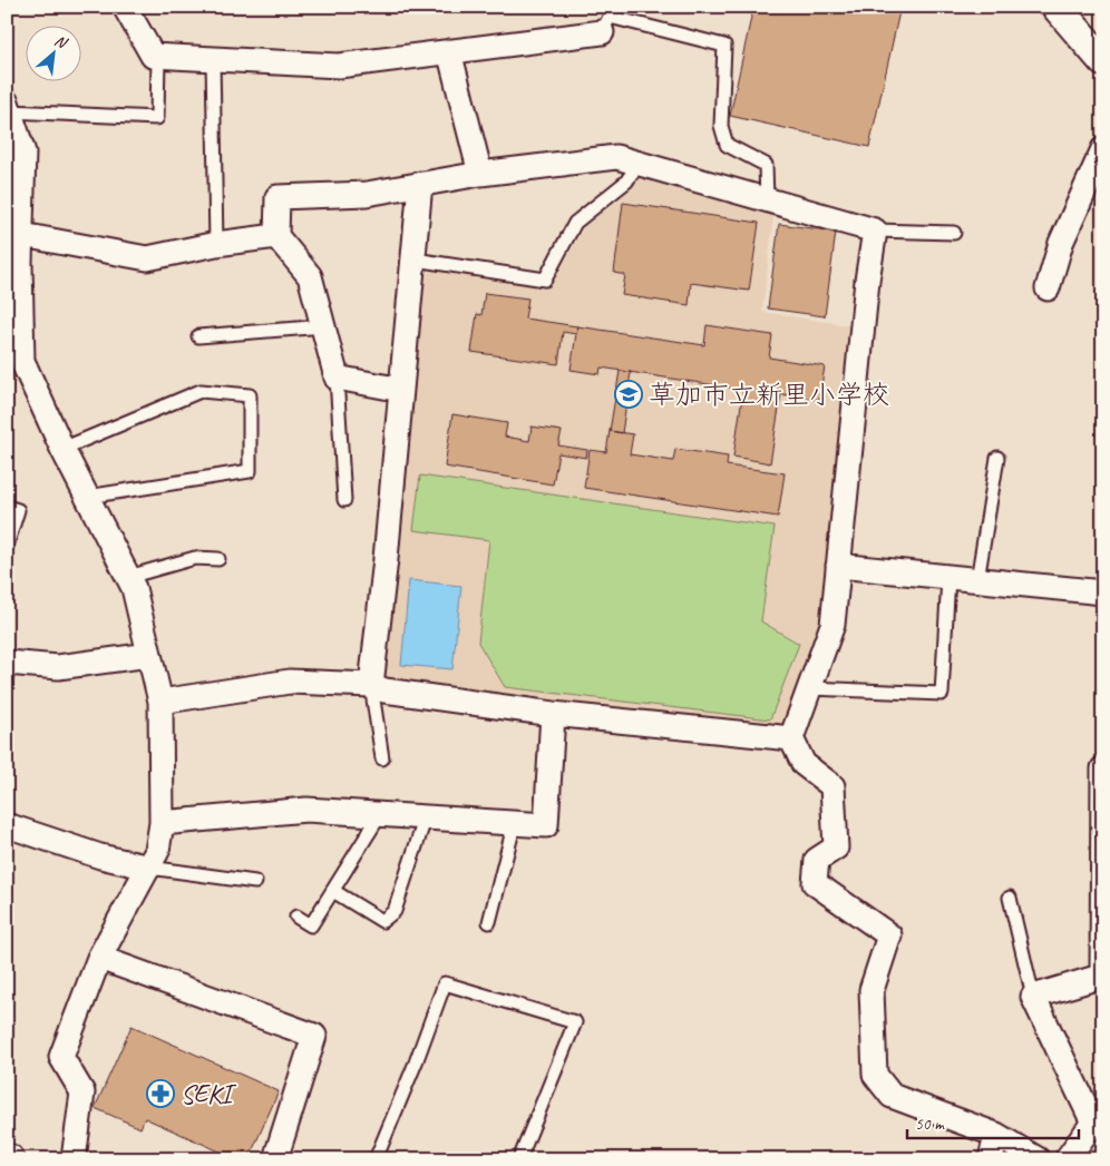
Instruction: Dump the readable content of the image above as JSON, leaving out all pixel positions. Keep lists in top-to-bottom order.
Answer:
{
  "places": {
    "school or university": ["草加市立新里小学校"],
    "pharmacy": ["SEKI"]
  },
  "scale_bar": "50 m",
  "north": "top right"
}
